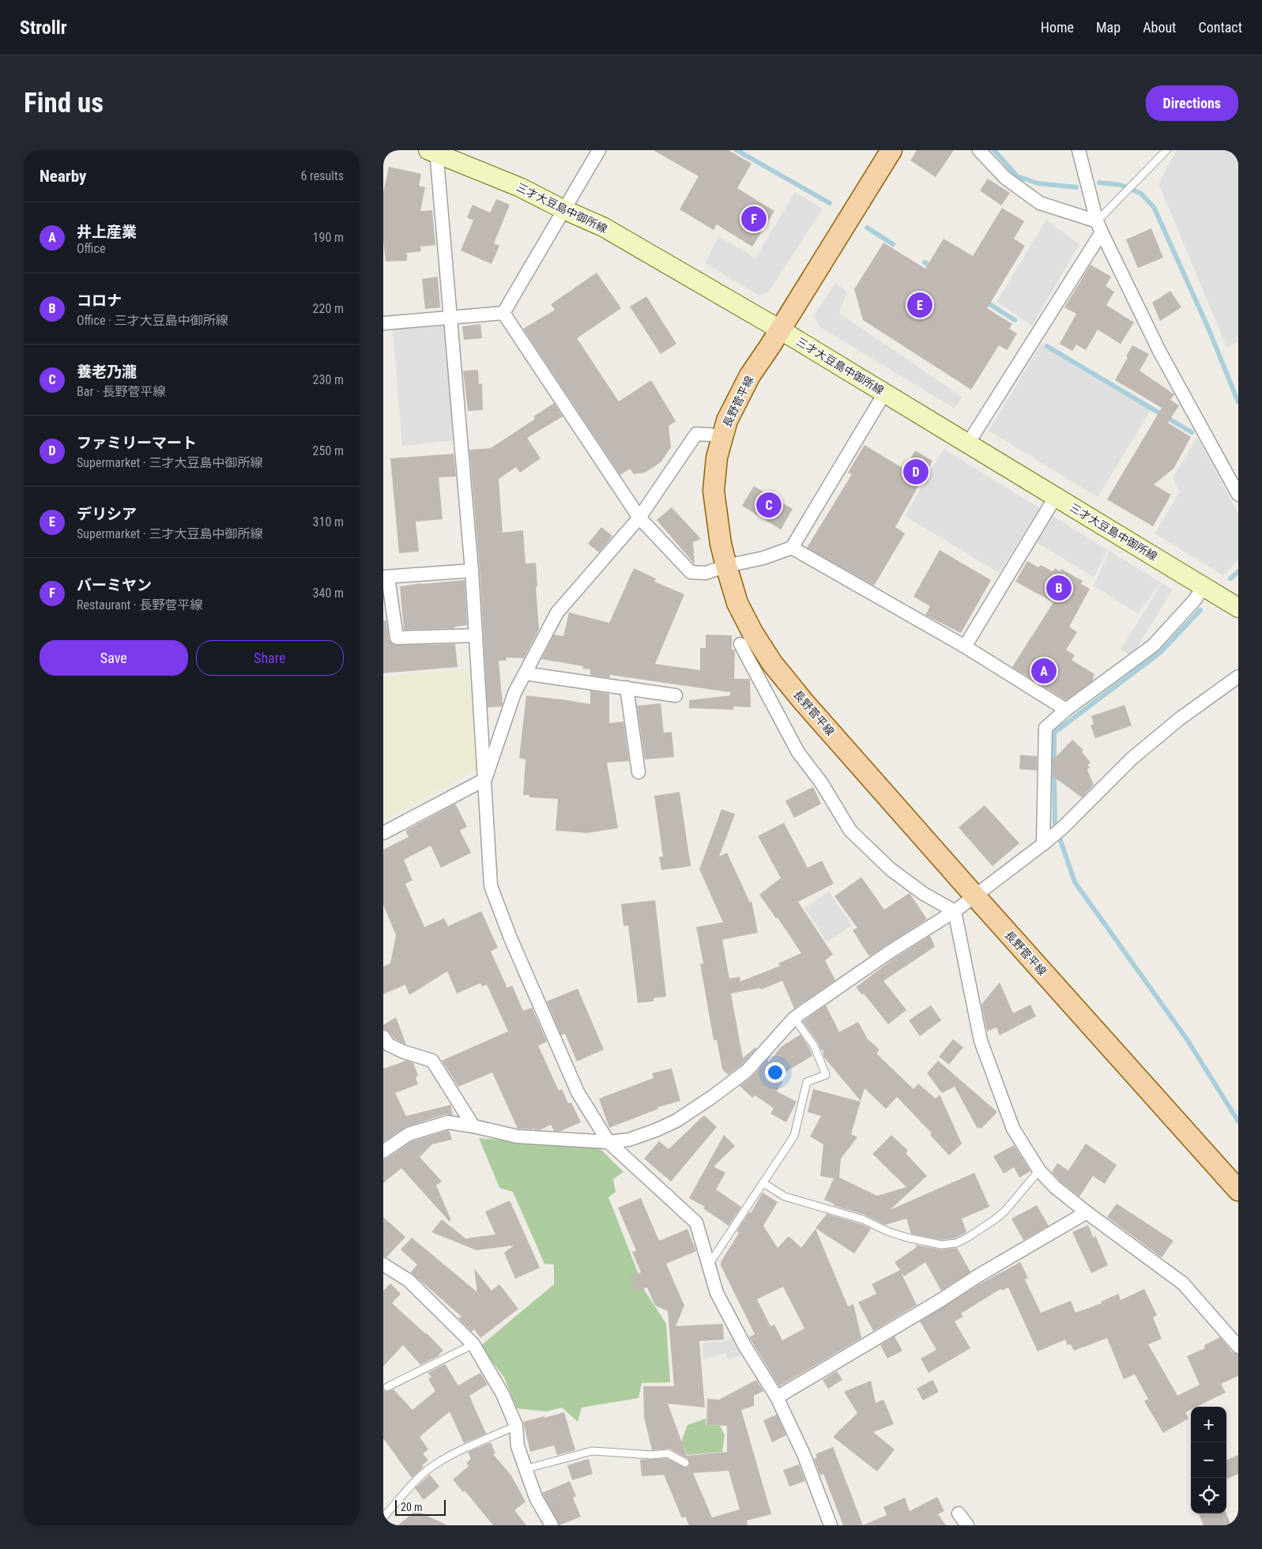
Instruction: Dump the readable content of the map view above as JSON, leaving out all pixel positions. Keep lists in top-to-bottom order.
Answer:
{
  "streets": {
    "main road": ["三才大豆島中御所線", "長野菅平線"]
  },
  "crossings": [
    ["三才大豆島中御所線", "長野菅平線"]
  ],
  "scale_bar": "20 m",
  "page": {
    "header": "Strollr",
    "nav": [
      "Home",
      "Map",
      "About",
      "Contact"
    ],
    "buttons": [
      "Directions",
      ["Save", "Share"]
    ],
    "title": "Find us",
    "heading": ["Nearby", "6 results"],
    "list": [
      {
        "mark": "A",
        "name": "井上産業",
        "note": "Office",
        "value": "190 m"
      },
      {
        "mark": "B",
        "name": "コロナ",
        "note": "Office · 三才大豆島中御所線",
        "value": "220 m"
      },
      {
        "mark": "C",
        "name": "養老乃瀧",
        "note": "Bar · 長野菅平線",
        "value": "230 m"
      },
      {
        "mark": "D",
        "name": "ファミリーマート",
        "note": "Supermarket · 三才大豆島中御所線",
        "value": "250 m"
      },
      {
        "mark": "E",
        "name": "デリシア",
        "note": "Supermarket · 三才大豆島中御所線",
        "value": "310 m"
      },
      {
        "mark": "F",
        "name": "バーミヤン",
        "note": "Restaurant · 長野菅平線",
        "value": "340 m"
      }
    ],
    "pins": [
      "F",
      "E",
      "D",
      "C",
      "B",
      "A"
    ],
    "map_buttons": ["+", "−"],
    "scale": "20 m"
  }
}
